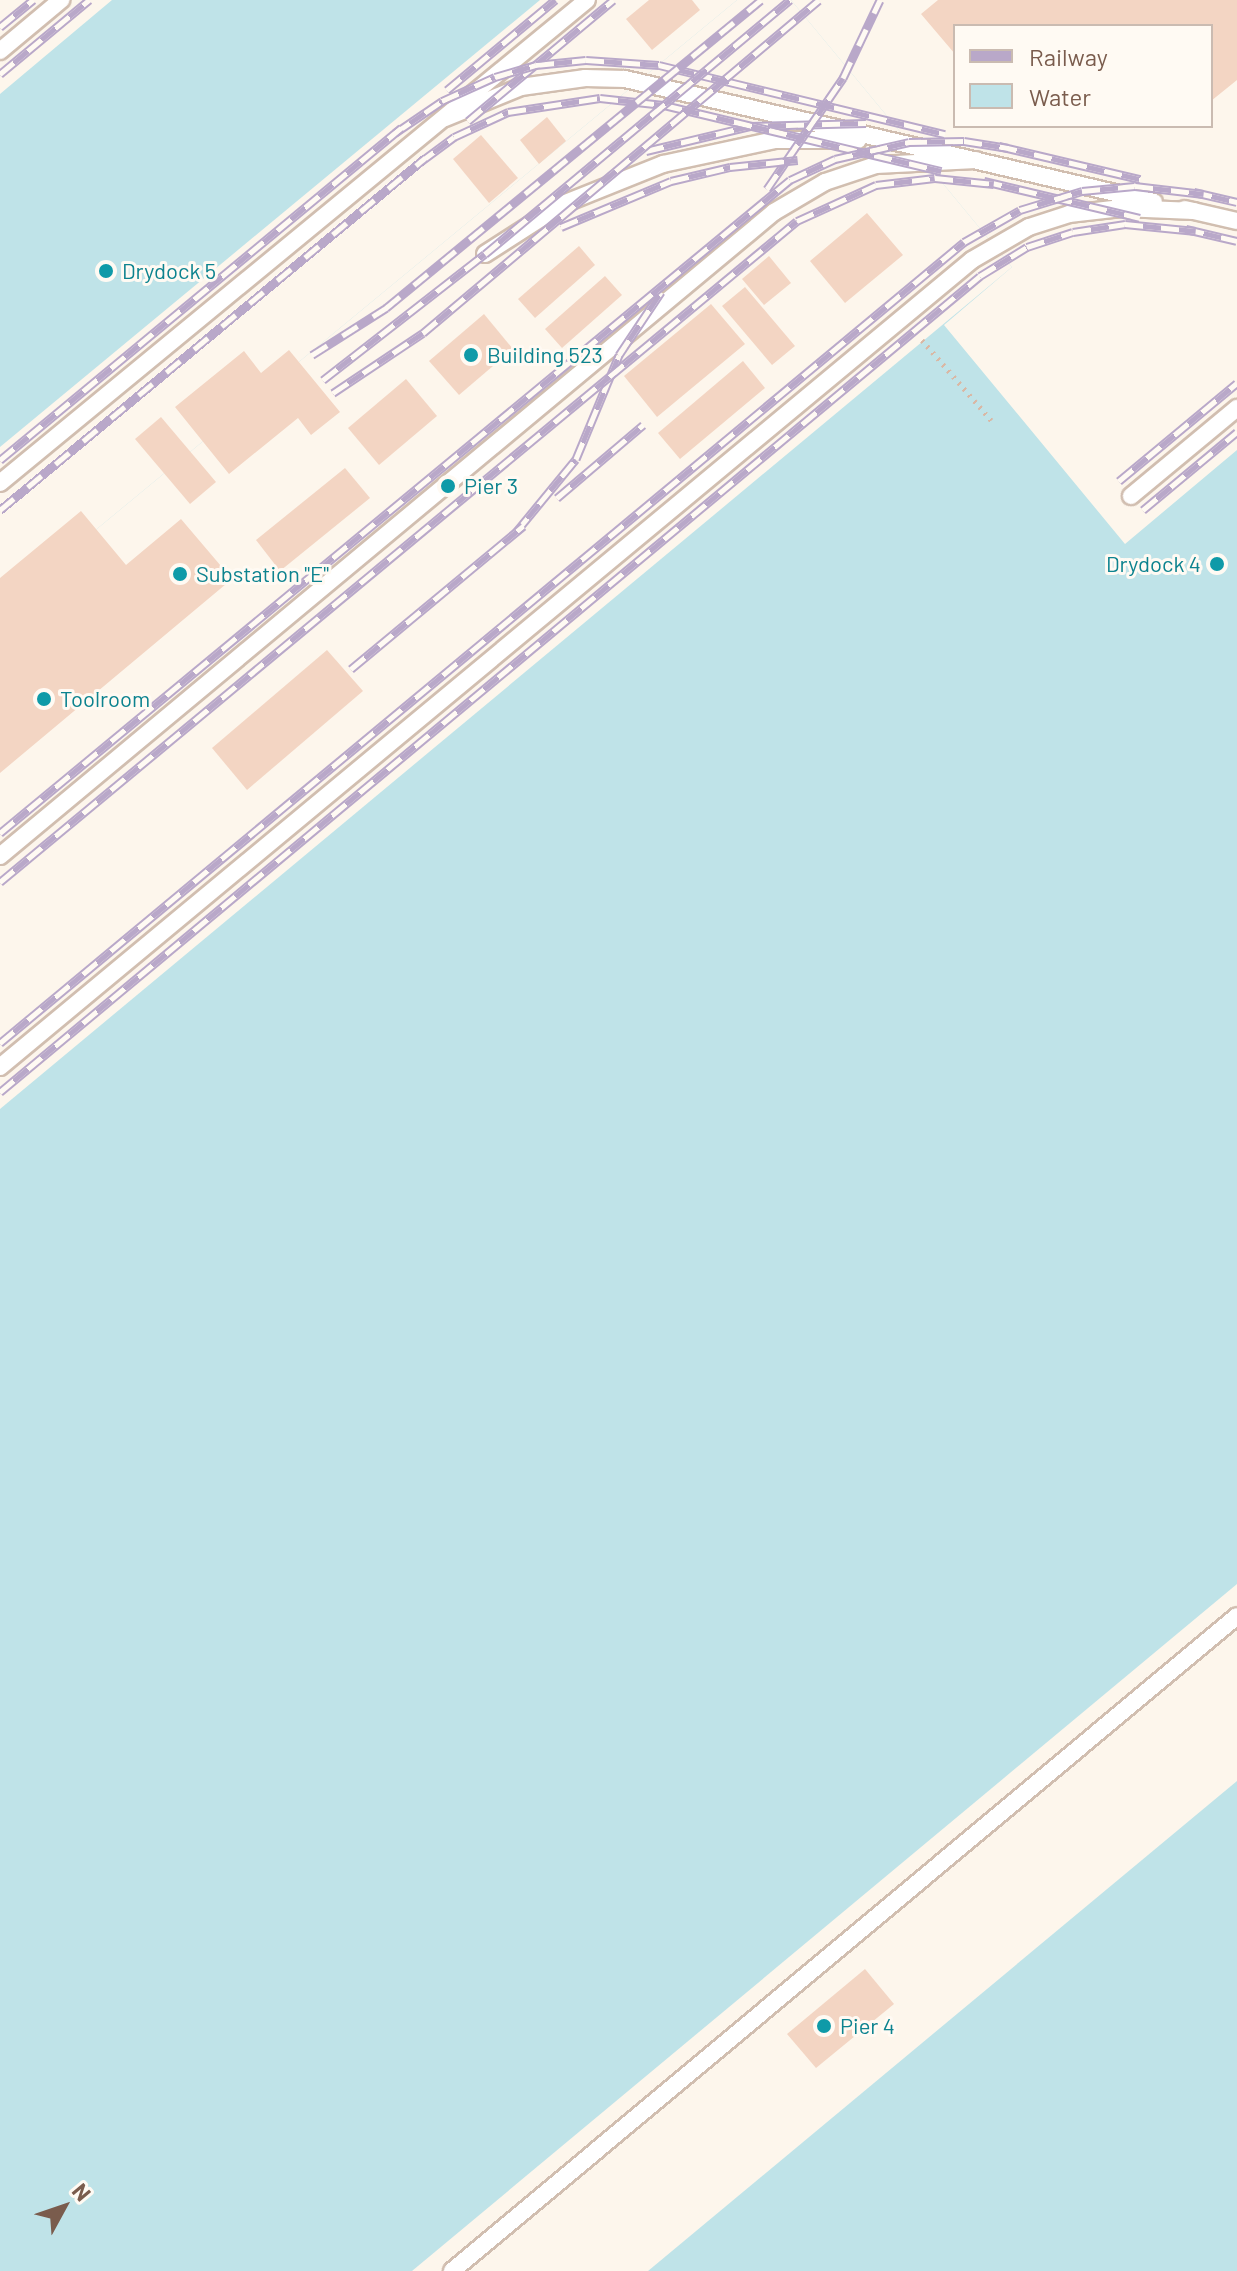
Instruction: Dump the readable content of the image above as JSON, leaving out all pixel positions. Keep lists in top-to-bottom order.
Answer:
{
  "places": [
    "Drydock 5",
    "Building 523",
    "Pier 3",
    "Drydock 4",
    "Substation \"E\"",
    "Toolroom",
    "Pier 4"
  ],
  "legend": ["Railway", "Water"],
  "north": "top right"
}
